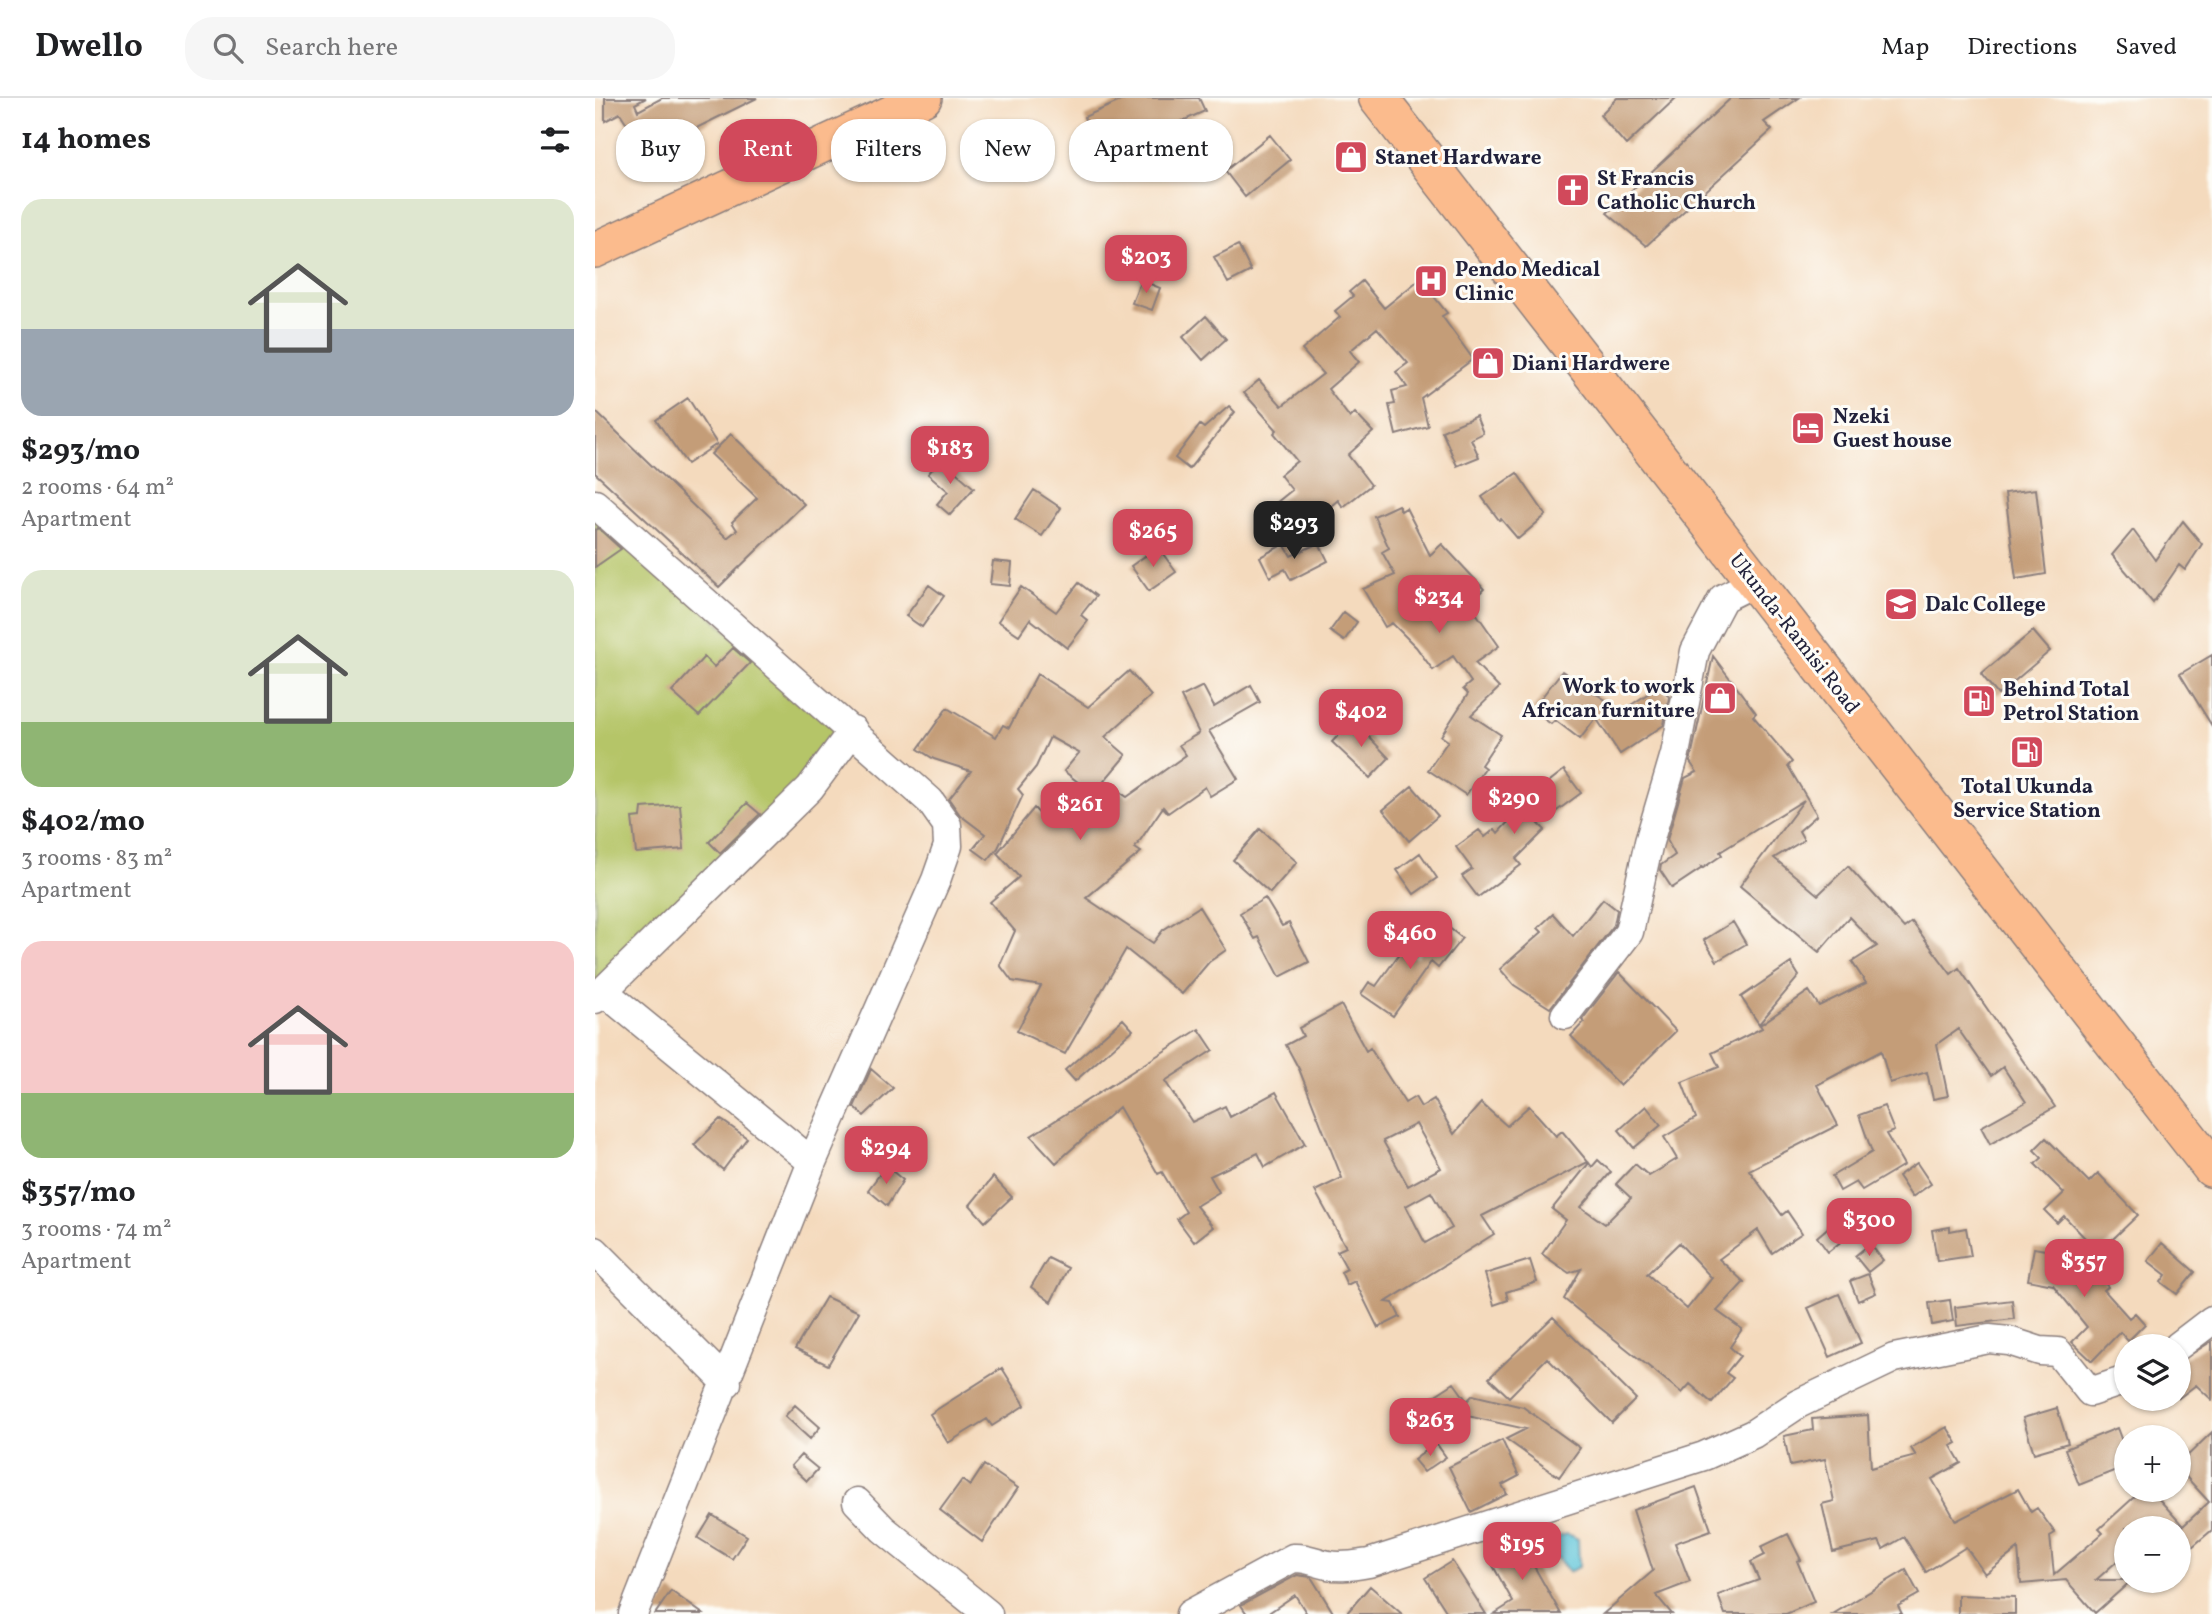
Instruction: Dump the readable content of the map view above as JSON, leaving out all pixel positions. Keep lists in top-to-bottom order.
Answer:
{
  "streets": {
    "highway": ["Ukunda-Ramisi Road"]
  },
  "places": {
    "shop": ["Stanet Hardware", "Diani Hardwere", "Work to work African furniture"],
    "church": ["St Francis Catholic Church"],
    "hospital": ["Pendo Medical Clinic"],
    "hotel": ["Nzeki Guest house"],
    "school or university": ["Dalc College"],
    "fuel station": ["Behind Total Petrol Station", "Total Ukunda Service Station"]
  },
  "page": {
    "header": "Dwello",
    "search": "Search here",
    "nav": ["Map", "Directions", "Saved"],
    "heading": "14 homes",
    "chip": [
      "Buy",
      "Rent",
      "Filters",
      "New",
      "Apartment"
    ],
    "list": [
      {
        "name": "$293/mo",
        "note": "2 rooms · 64 m² · Apartment"
      },
      {
        "name": "$402/mo",
        "note": "3 rooms · 83 m² · Apartment"
      },
      {
        "name": "$357/mo",
        "note": "3 rooms · 74 m² · Apartment"
      }
    ],
    "price": [
      "$203",
      "$183",
      "$293",
      "$265",
      "$234",
      "$402",
      "$290",
      "$261",
      "$460",
      "$294",
      "$300",
      "$357",
      "$263",
      "$195"
    ],
    "map_buttons": ["+", "−"]
  }
}
